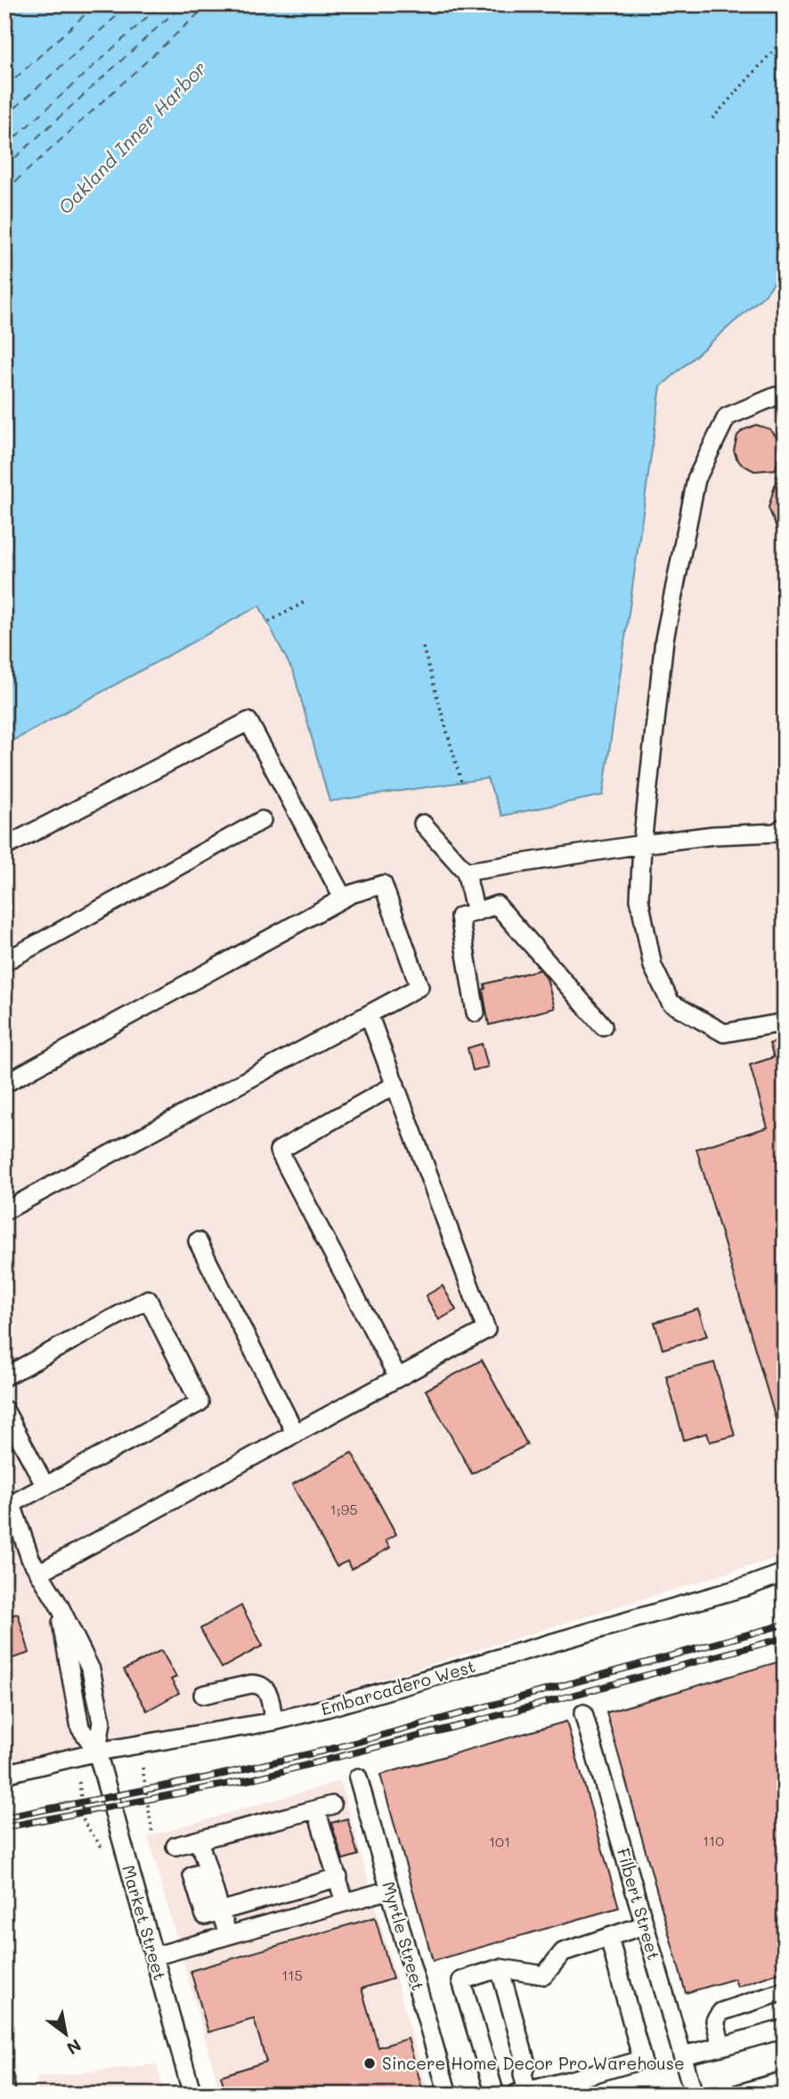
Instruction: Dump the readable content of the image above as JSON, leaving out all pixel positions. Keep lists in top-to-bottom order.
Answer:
{
  "streets": {
    "street": [
      "Embarcadero West",
      "Filbert Street",
      "Market Street",
      "Myrtle Street"
    ]
  },
  "crossings": [
    ["Embarcadero West", "Market Street"]
  ],
  "water": ["Oakland Inner Harbor"],
  "places": ["Sincere Home Decor Pro Warehouse"],
  "house_numbers": [
    "1;95",
    "110",
    "101",
    "115"
  ],
  "north": "bottom right"
}
